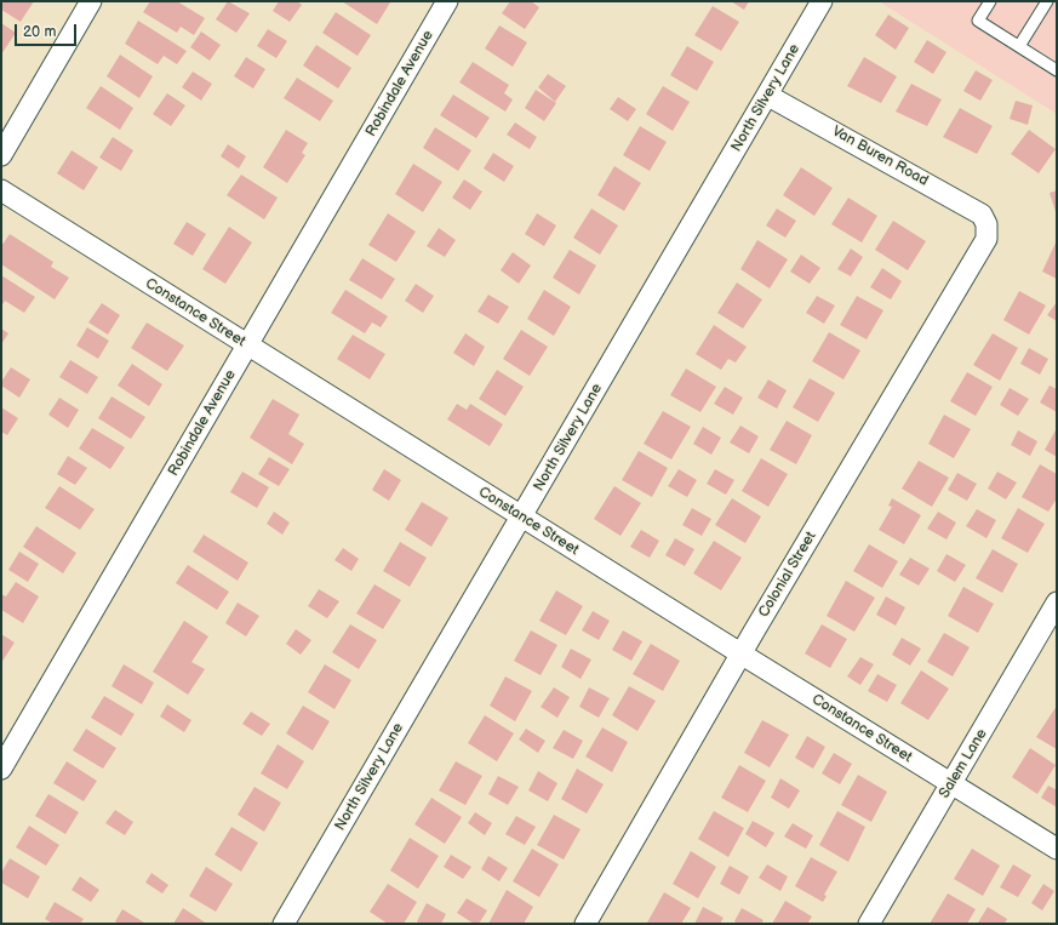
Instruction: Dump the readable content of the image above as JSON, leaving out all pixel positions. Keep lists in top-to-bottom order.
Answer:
{
  "streets": {
    "street": [
      "Robindale Avenue",
      "North Silvery Lane",
      "Van Buren Road",
      "Constance Street",
      "Colonial Street",
      "Salem Lane"
    ]
  },
  "crossings": [
    ["Robindale Avenue", "Constance Street"],
    ["North Silvery Lane", "Van Buren Road"],
    ["North Silvery Lane", "Constance Street"],
    ["Van Buren Road", "Colonial Street"],
    ["Constance Street", "Colonial Street"],
    ["Constance Street", "Salem Lane"]
  ],
  "scale_bar": "20 m"
}
